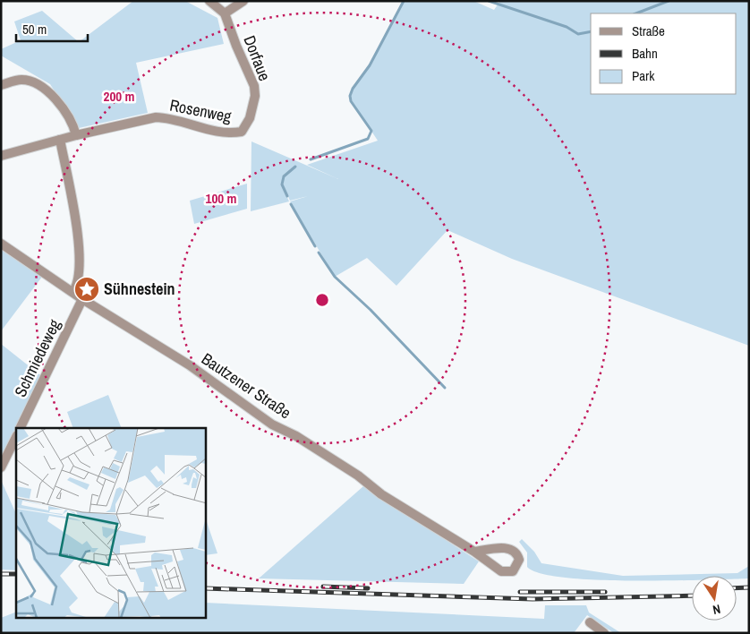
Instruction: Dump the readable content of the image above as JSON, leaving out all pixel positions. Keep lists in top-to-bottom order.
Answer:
{
  "streets": {
    "street": [
      "Dorfaue",
      "Rosenweg",
      "Schmiedeweg",
      "Bautzener Straße"
    ]
  },
  "crossings": [
    ["Dorfaue", "Rosenweg"],
    ["Schmiedeweg", "Bautzener Straße"]
  ],
  "places": {
    "place": ["Sühnestein"]
  },
  "legend": ["Straße", "Bahn", "Park"],
  "scale_bar": "50 m",
  "north": "bottom",
  "rings": ["200 m", "100 m"]
}
